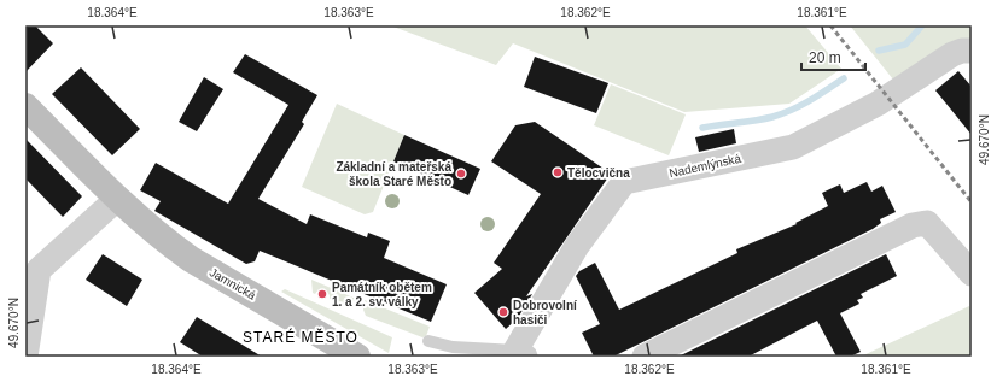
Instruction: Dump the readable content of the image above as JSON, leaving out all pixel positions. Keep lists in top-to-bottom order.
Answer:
{
  "streets": {
    "main road": ["Jamnická"],
    "street": ["Nademlýnská"]
  },
  "districts": ["STARÉ MĚSTO"],
  "places": [
    "Tělocvična",
    "Základní a mateřská škola Staré Město",
    "Památník obětem 1. a 2. sv. války",
    "Dobrovolní hasiči"
  ],
  "scale_bar": "20 m",
  "coordinates": [
    "18.364°E",
    "18.363°E",
    "18.362°E",
    "18.361°E",
    "49.670°N"
  ]
}
